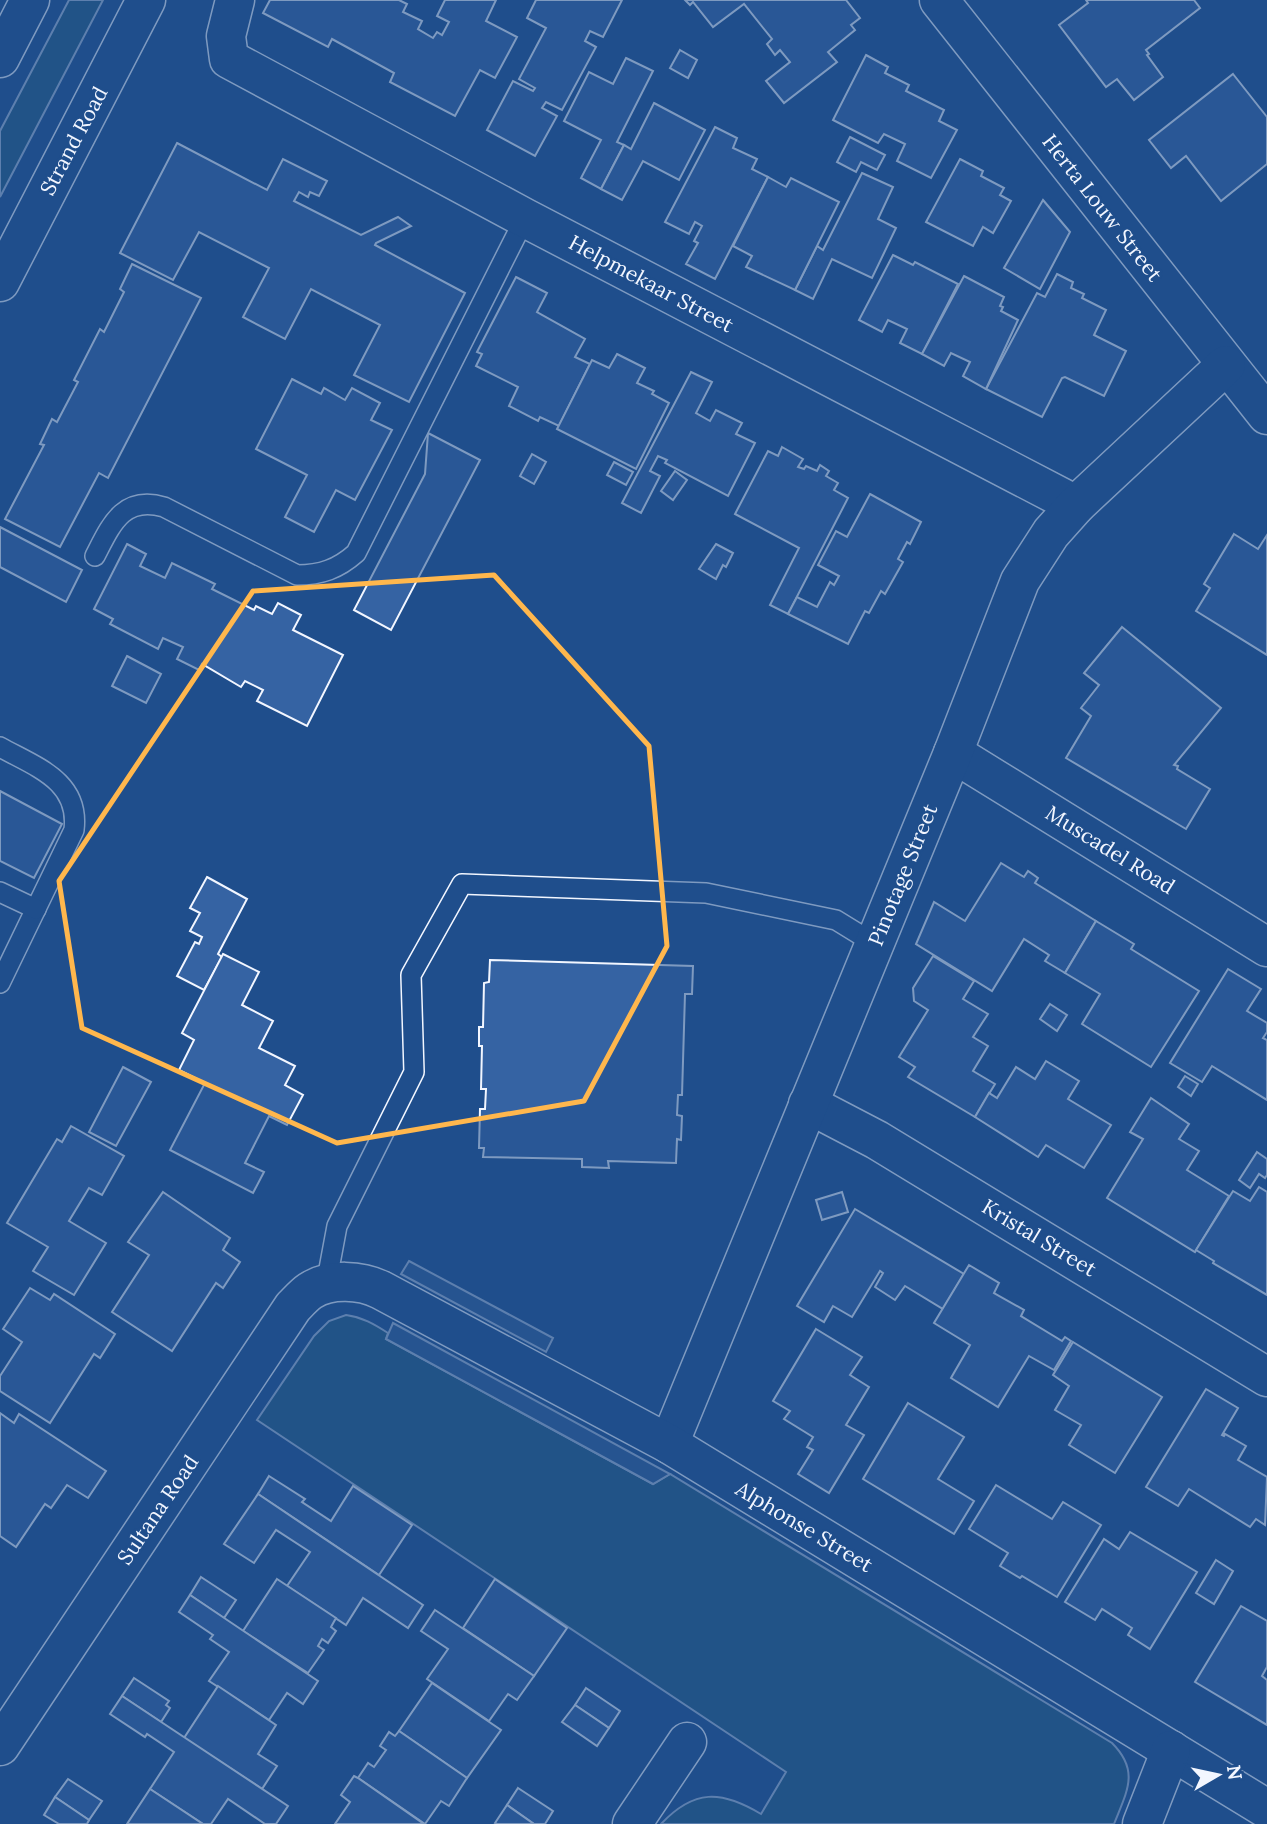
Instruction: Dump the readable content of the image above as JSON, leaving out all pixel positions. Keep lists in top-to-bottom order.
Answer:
{
  "streets": {
    "street": [
      "Strand Road",
      "Herta Louw Street",
      "Helpmekaar Street",
      "Muscadel Road",
      "Pinotage Street",
      "Kristal Street",
      "Sultana Road",
      "Alphonse Street"
    ]
  },
  "crossings": [
    ["Herta Louw Street", "Pinotage Street"],
    ["Helpmekaar Street", "Pinotage Street"],
    ["Muscadel Road", "Pinotage Street"],
    ["Pinotage Street", "Kristal Street"],
    ["Pinotage Street", "Alphonse Street"],
    ["Sultana Road", "Alphonse Street"]
  ],
  "north": "right"
}
